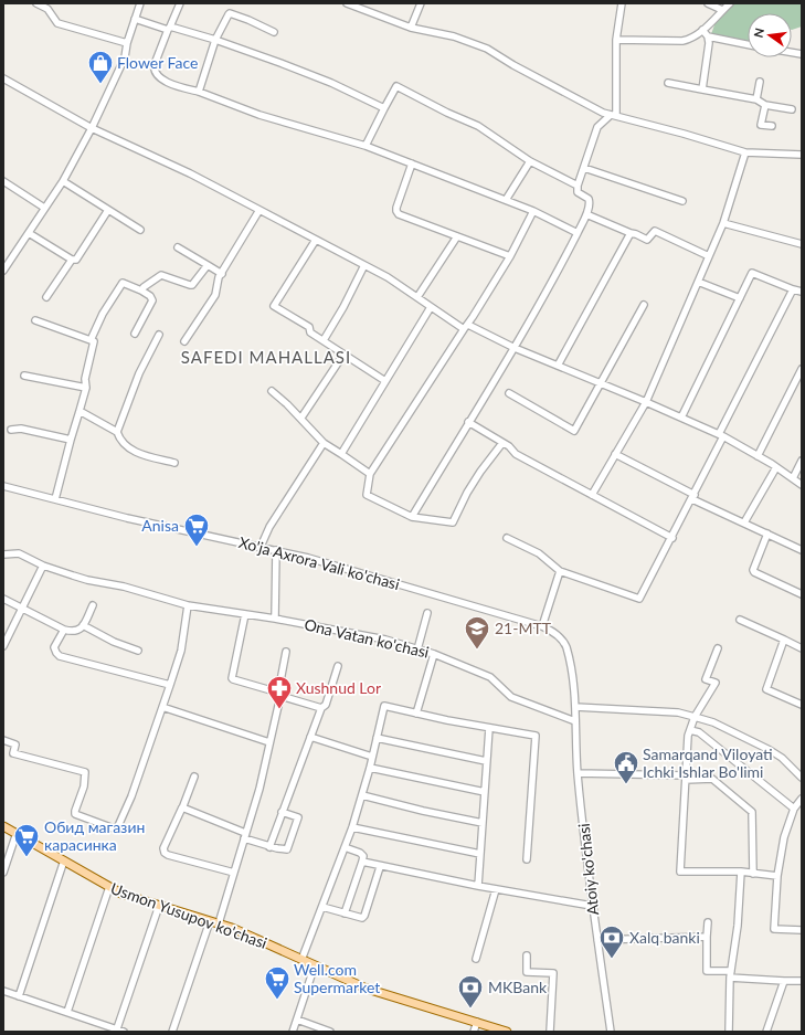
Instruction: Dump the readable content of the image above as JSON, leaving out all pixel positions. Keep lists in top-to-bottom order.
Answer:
{
  "streets": {
    "main road": ["Usmon Yusupov ko'chasi"],
    "street": ["Xo'ja Axrora Vali ko'chasi", "Ona Vatan ko'chasi", "Atoiy ko'chasi"]
  },
  "crossings": [
    ["Xo'ja Axrora Vali ko'chasi", "Atoiy ko'chasi"],
    ["Ona Vatan ko'chasi", "Atoiy ko'chasi"]
  ],
  "districts": ["SAFEDI MAHALLASI"],
  "places": {
    "shop": ["Flower Face"],
    "supermarket": ["Anisa", "Обид магазин карасинка", "Well.com Supermarket"],
    "school or university": ["21-MTT"],
    "pharmacy": ["Xushnud Lor"],
    "public building": ["Samarqand Viloyati Ichki Ishlar Bo'limi"],
    "bank": ["Xalq banki", "MKBank"]
  },
  "north": "left"
}
